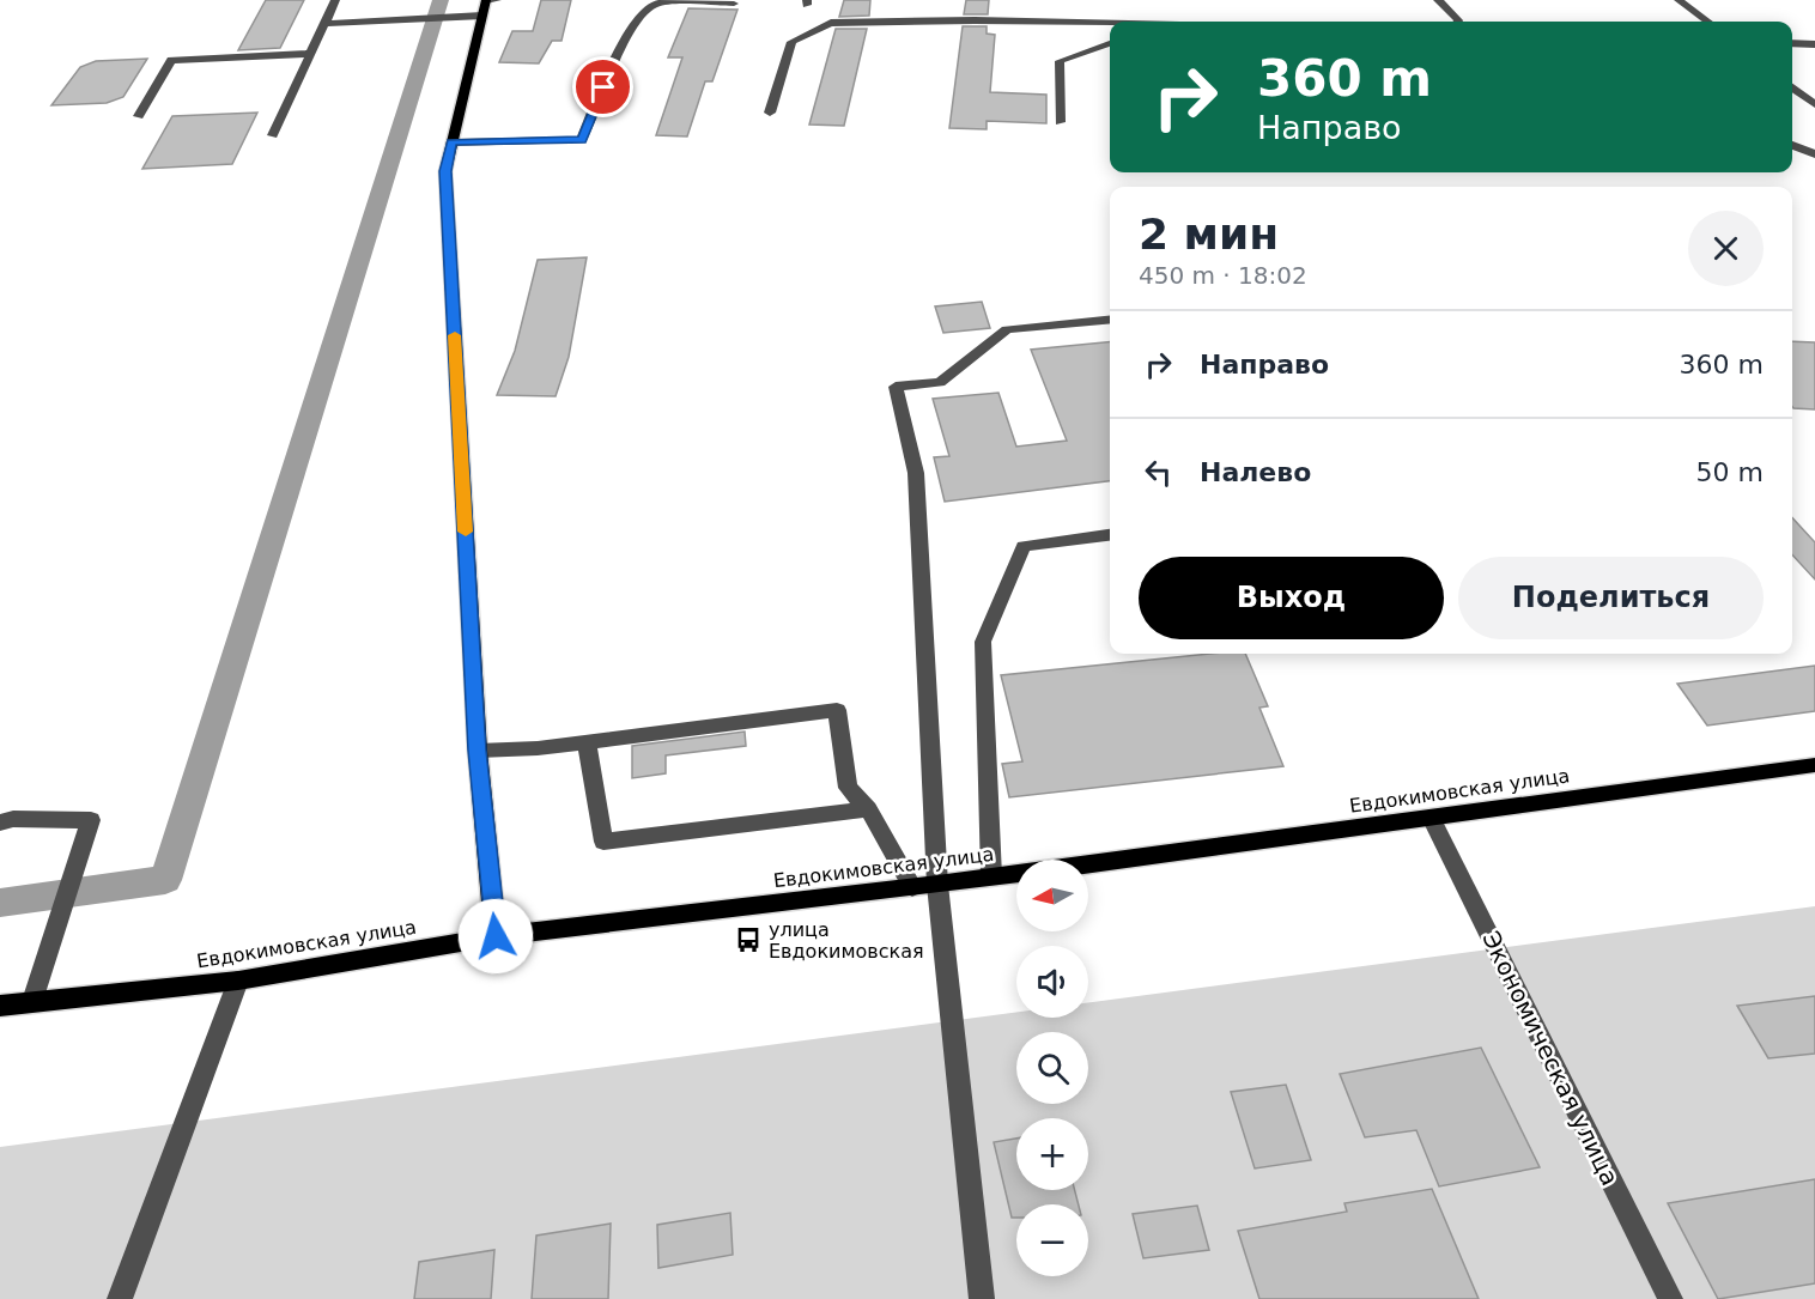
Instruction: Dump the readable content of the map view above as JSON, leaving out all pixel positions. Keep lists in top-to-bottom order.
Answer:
{
  "streets": {
    "main road": ["Евдокимовская улица"],
    "street": ["Экономическая улица"]
  },
  "crossings": [
    ["Евдокимовская улица", "Экономическая улица"]
  ],
  "places": {
    "bus stop": ["улица Евдокимовская"]
  },
  "north": "left",
  "page": {
    "turn": ["360 m", "Направо"],
    "heading": ["2 мин", "450 m · 18:02"],
    "list": [
      {
        "name": "Направо",
        "value": "360 m"
      },
      {
        "name": "Налево",
        "value": "50 m"
      }
    ],
    "buttons": ["Выход", "Поделиться"],
    "map_buttons": ["+", "−"]
  }
}
